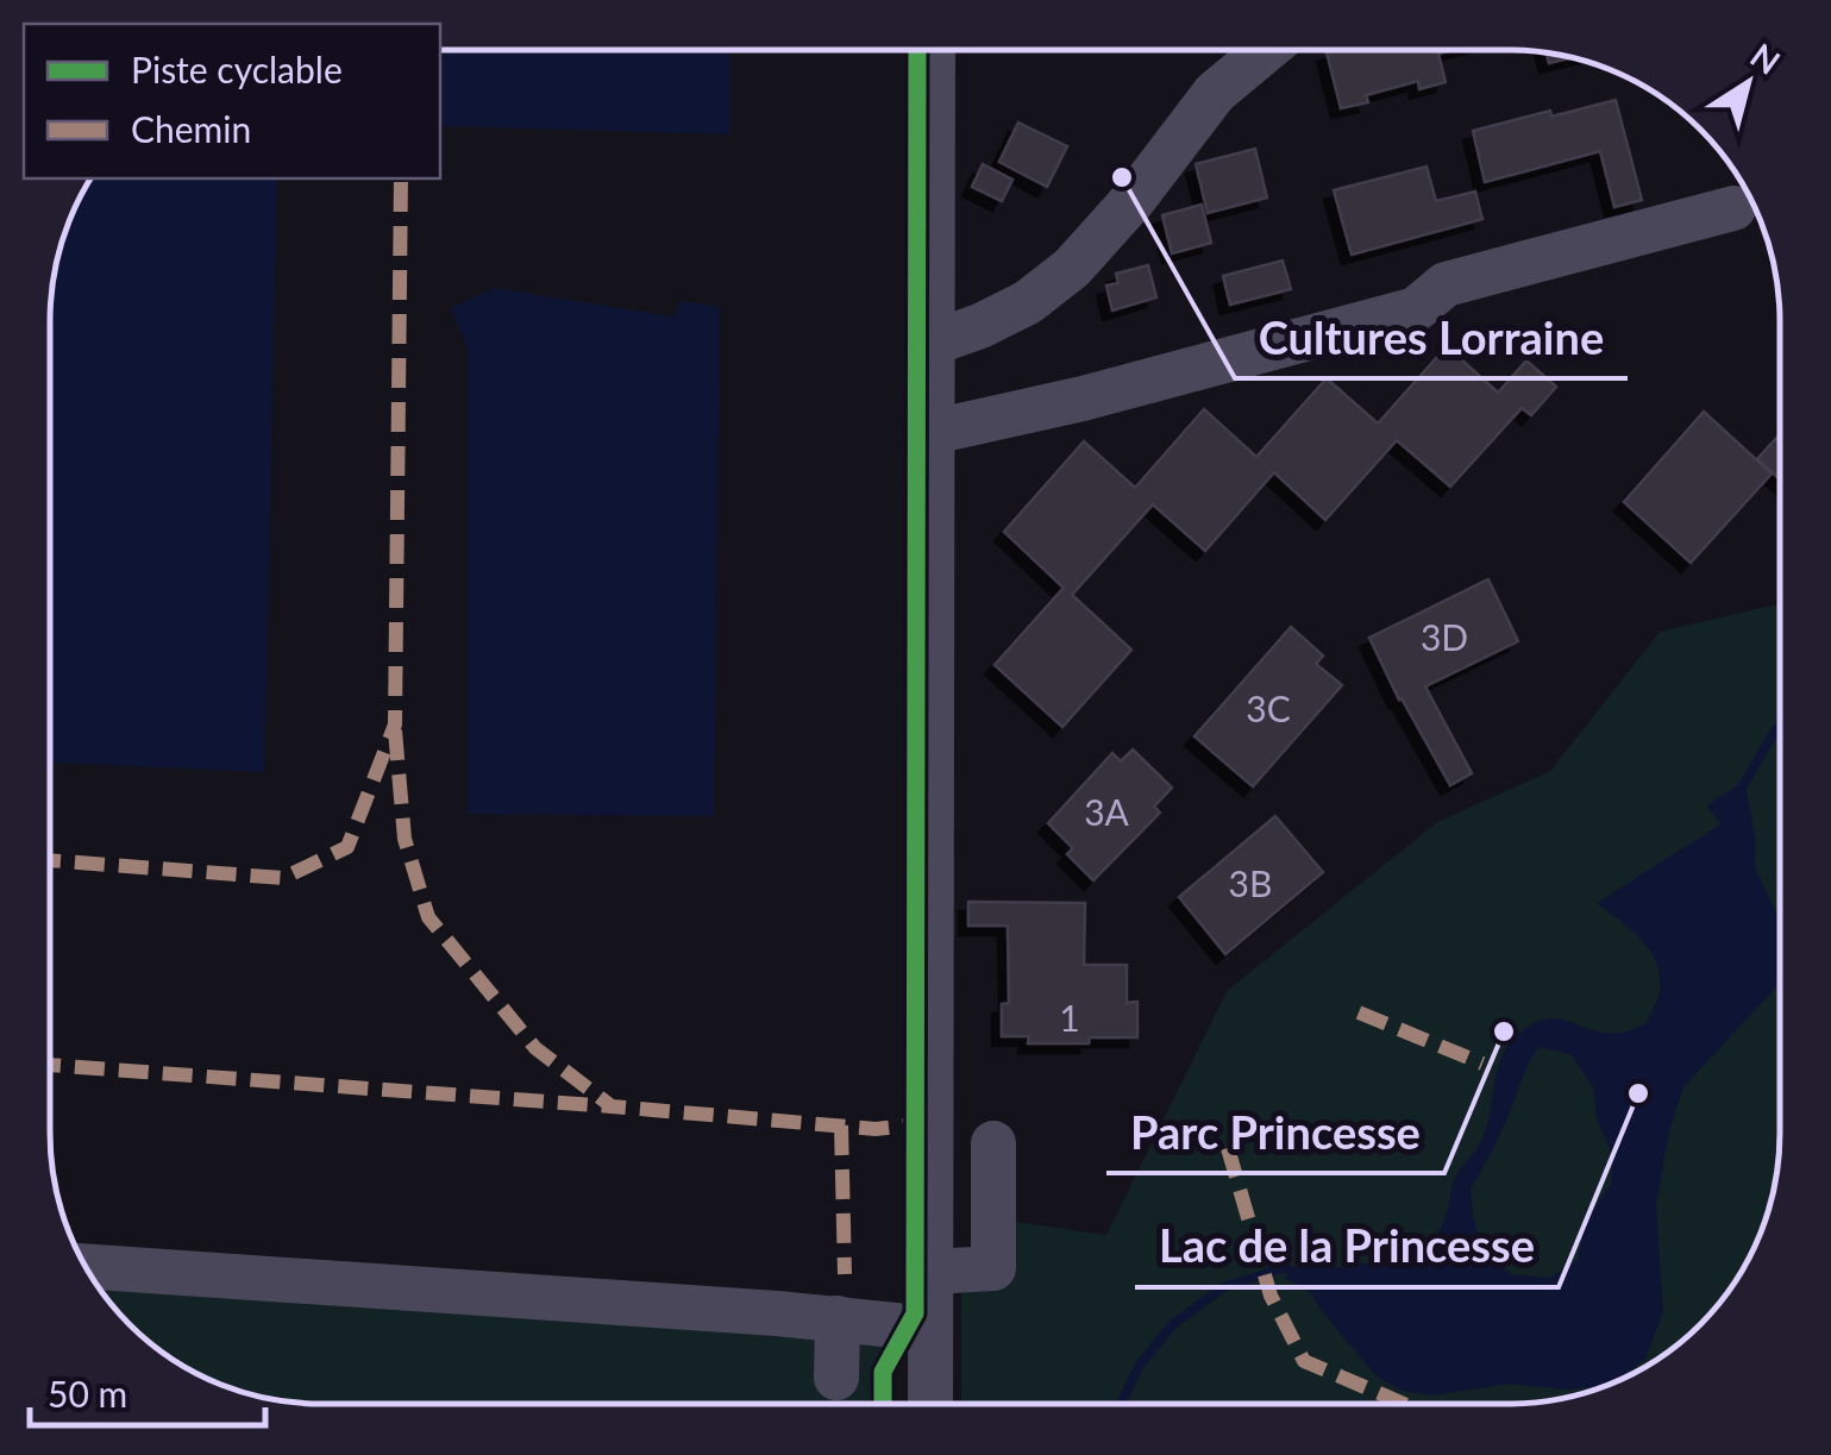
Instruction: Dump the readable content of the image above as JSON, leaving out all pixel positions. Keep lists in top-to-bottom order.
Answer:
{
  "places": ["Cultures Lorraine", "Parc Princesse", "Lac de la Princesse"],
  "house_numbers": [
    "3D",
    "3C",
    "3A",
    "3B",
    "1"
  ],
  "legend": ["Piste cyclable", "Chemin"],
  "scale_bar": "50 m",
  "north": "top right"
}
